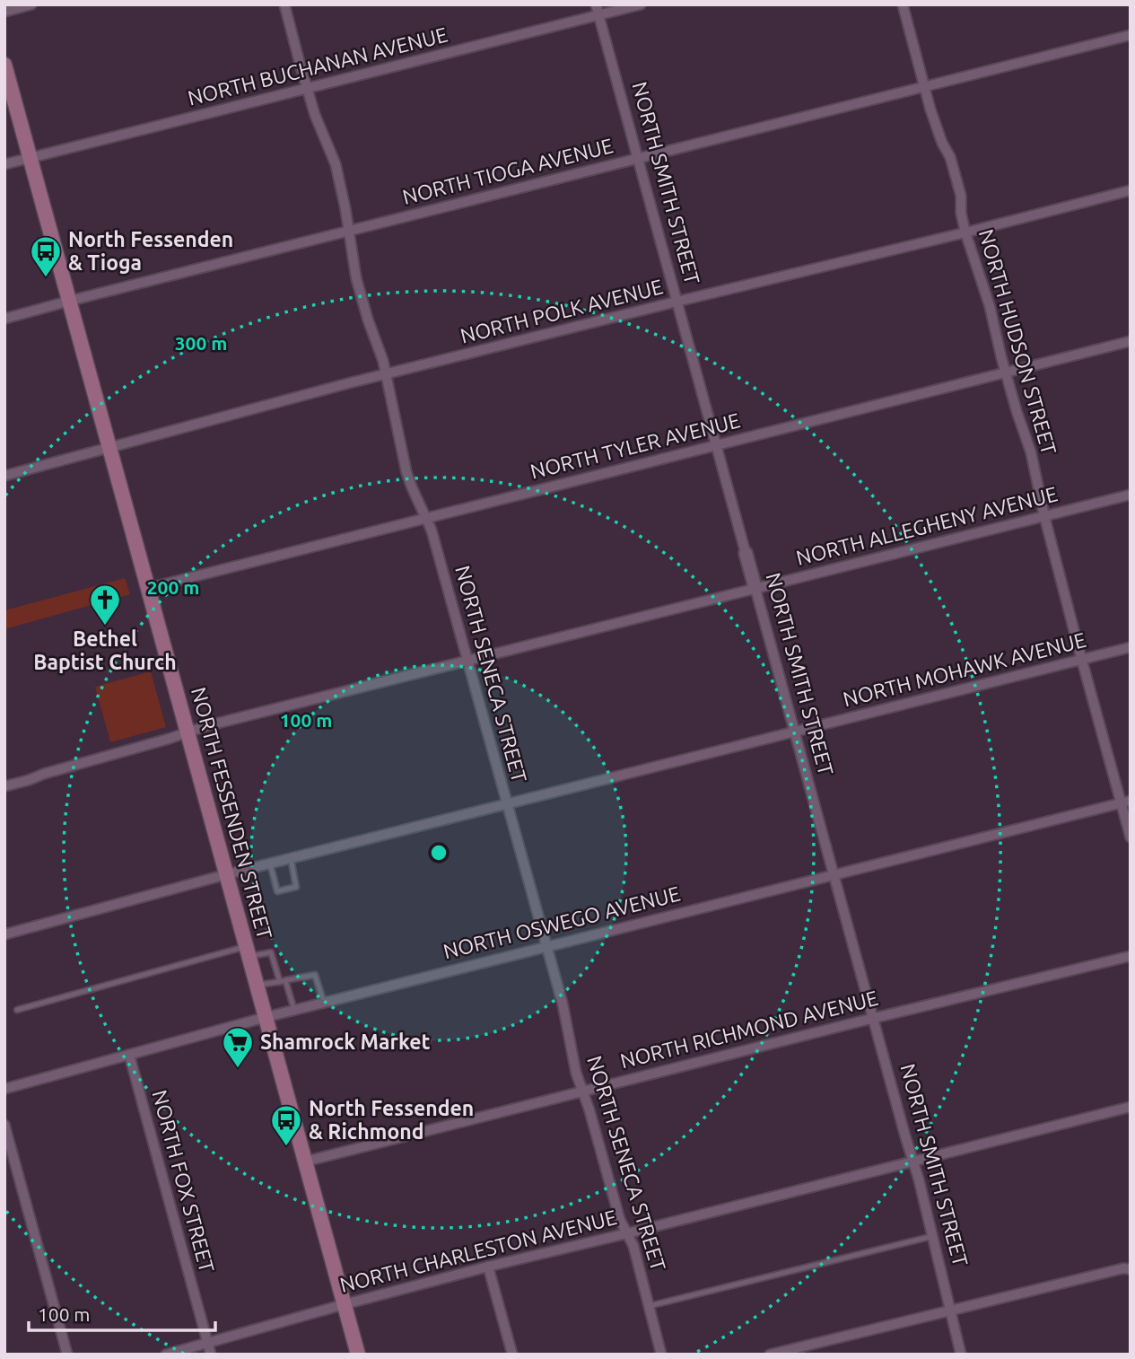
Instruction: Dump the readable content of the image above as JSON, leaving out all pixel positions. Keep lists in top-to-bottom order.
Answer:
{
  "streets": {
    "main road": ["NORTH FESSENDEN STREET"],
    "street": [
      "NORTH BUCHANAN AVENUE",
      "NORTH TIOGA AVENUE",
      "NORTH SMITH STREET",
      "NORTH POLK AVENUE",
      "NORTH HUDSON STREET",
      "NORTH TYLER AVENUE",
      "NORTH ALLEGHENY AVENUE",
      "NORTH MOHAWK AVENUE",
      "NORTH SENECA STREET",
      "NORTH OSWEGO AVENUE",
      "NORTH RICHMOND AVENUE",
      "NORTH FOX STREET",
      "NORTH CHARLESTON AVENUE"
    ]
  },
  "crossings": [
    ["NORTH BUCHANAN AVENUE", "NORTH SMITH STREET"],
    ["NORTH BUCHANAN AVENUE", "NORTH SENECA STREET"],
    ["NORTH BUCHANAN AVENUE", "NORTH FESSENDEN STREET"],
    ["NORTH TIOGA AVENUE", "NORTH SMITH STREET"],
    ["NORTH TIOGA AVENUE", "NORTH HUDSON STREET"],
    ["NORTH TIOGA AVENUE", "NORTH SENECA STREET"],
    ["NORTH TIOGA AVENUE", "NORTH FESSENDEN STREET"],
    ["NORTH SMITH STREET", "NORTH POLK AVENUE"],
    ["NORTH SMITH STREET", "NORTH TYLER AVENUE"],
    ["NORTH SMITH STREET", "NORTH ALLEGHENY AVENUE"],
    ["NORTH SMITH STREET", "NORTH MOHAWK AVENUE"],
    ["NORTH SMITH STREET", "NORTH OSWEGO AVENUE"],
    ["NORTH SMITH STREET", "NORTH RICHMOND AVENUE"],
    ["NORTH SMITH STREET", "NORTH CHARLESTON AVENUE"],
    ["NORTH POLK AVENUE", "NORTH HUDSON STREET"],
    ["NORTH POLK AVENUE", "NORTH SENECA STREET"],
    ["NORTH POLK AVENUE", "NORTH FESSENDEN STREET"],
    ["NORTH HUDSON STREET", "NORTH TYLER AVENUE"],
    ["NORTH HUDSON STREET", "NORTH ALLEGHENY AVENUE"],
    ["NORTH HUDSON STREET", "NORTH MOHAWK AVENUE"],
    ["NORTH HUDSON STREET", "NORTH OSWEGO AVENUE"],
    ["NORTH TYLER AVENUE", "NORTH SENECA STREET"],
    ["NORTH TYLER AVENUE", "NORTH FESSENDEN STREET"],
    ["NORTH ALLEGHENY AVENUE", "NORTH SENECA STREET"],
    ["NORTH ALLEGHENY AVENUE", "NORTH FESSENDEN STREET"],
    ["NORTH MOHAWK AVENUE", "NORTH SENECA STREET"],
    ["NORTH MOHAWK AVENUE", "NORTH FESSENDEN STREET"],
    ["NORTH SENECA STREET", "NORTH OSWEGO AVENUE"],
    ["NORTH SENECA STREET", "NORTH RICHMOND AVENUE"],
    ["NORTH SENECA STREET", "NORTH CHARLESTON AVENUE"],
    ["NORTH FESSENDEN STREET", "NORTH OSWEGO AVENUE"],
    ["NORTH FESSENDEN STREET", "NORTH RICHMOND AVENUE"],
    ["NORTH FESSENDEN STREET", "NORTH CHARLESTON AVENUE"],
    ["NORTH OSWEGO AVENUE", "NORTH FOX STREET"],
    ["NORTH FOX STREET", "NORTH CHARLESTON AVENUE"]
  ],
  "places": {
    "bus stop": ["North Fessenden & Tioga", "North Fessenden & Richmond"],
    "church": ["Bethel Baptist Church"],
    "supermarket": ["Shamrock Market"]
  },
  "scale_bar": "100 m",
  "rings": ["300 m", "200 m", "100 m"]
}
